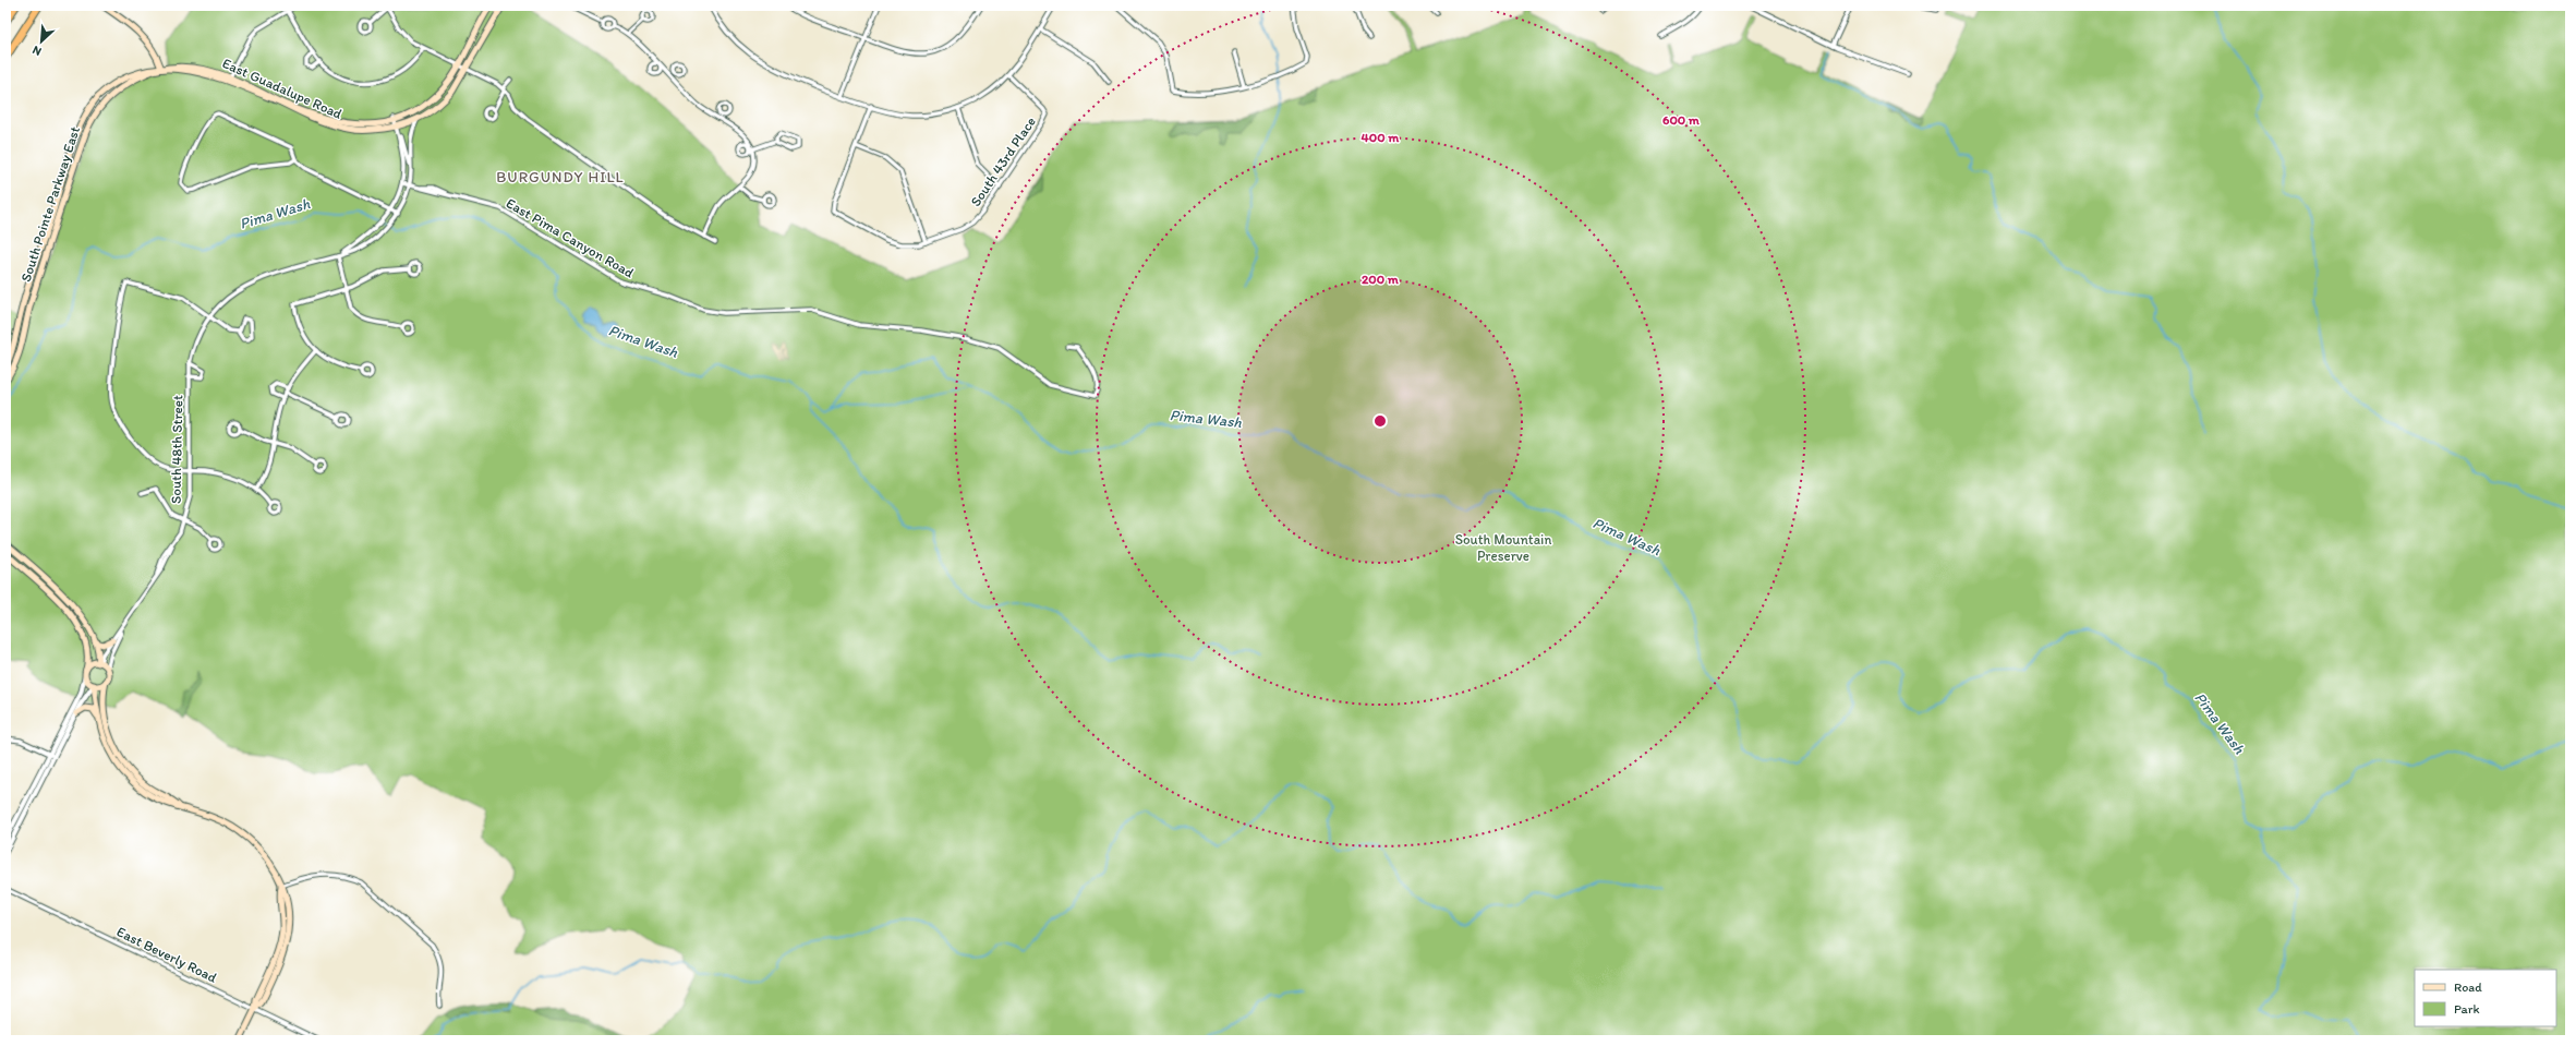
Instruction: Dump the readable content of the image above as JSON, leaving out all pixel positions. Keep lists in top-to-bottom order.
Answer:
{
  "streets": {
    "main road": ["East Guadalupe Road", "South Pointe Parkway East"],
    "street": [
      "South 43rd Place",
      "East Pima Canyon Road",
      "South 48th Street",
      "East Beverly Road"
    ]
  },
  "crossings": [
    ["East Guadalupe Road", "South Pointe Parkway East"],
    ["East Guadalupe Road", "South 48th Street"],
    ["East Pima Canyon Road", "South 48th Street"]
  ],
  "districts": ["BURGUNDY HILL"],
  "water": ["Pima Wash"],
  "parks": ["South Mountain Preserve"],
  "legend": ["Road", "Park"],
  "north": "bottom left",
  "rings": ["600 m", "400 m", "200 m"]
}
